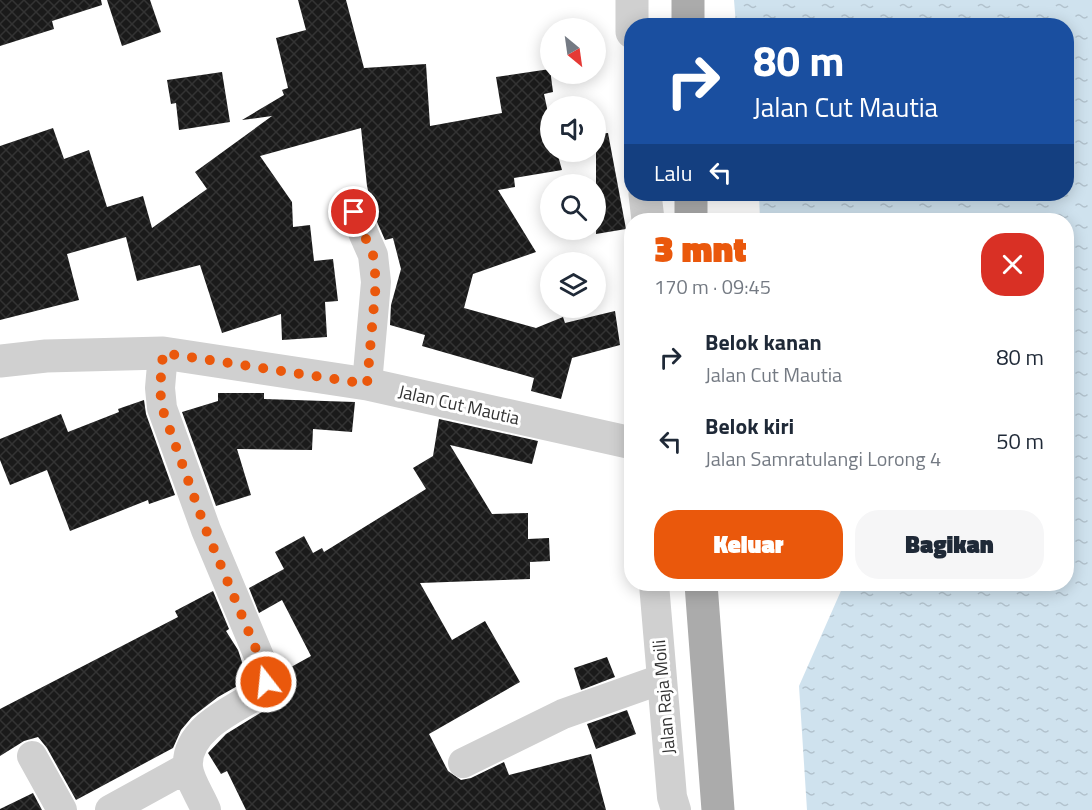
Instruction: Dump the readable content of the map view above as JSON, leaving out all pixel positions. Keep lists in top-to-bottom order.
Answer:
{
  "streets": {
    "street": ["Jalan Cut Mautia", "Jalan Raja Moili"]
  },
  "north": "bottom right",
  "page": {
    "turn": ["80 m", "Jalan Cut Mautia"],
    "then": "Lalu",
    "heading": ["3 mnt", "170 m · 09:45"],
    "list": [
      {
        "name": "Belok kanan",
        "note": "Jalan Cut Mautia",
        "value": "80 m"
      },
      {
        "name": "Belok kiri",
        "note": "Jalan Samratulangi Lorong 4",
        "value": "50 m"
      }
    ],
    "buttons": ["Keluar", "Bagikan"]
  }
}
